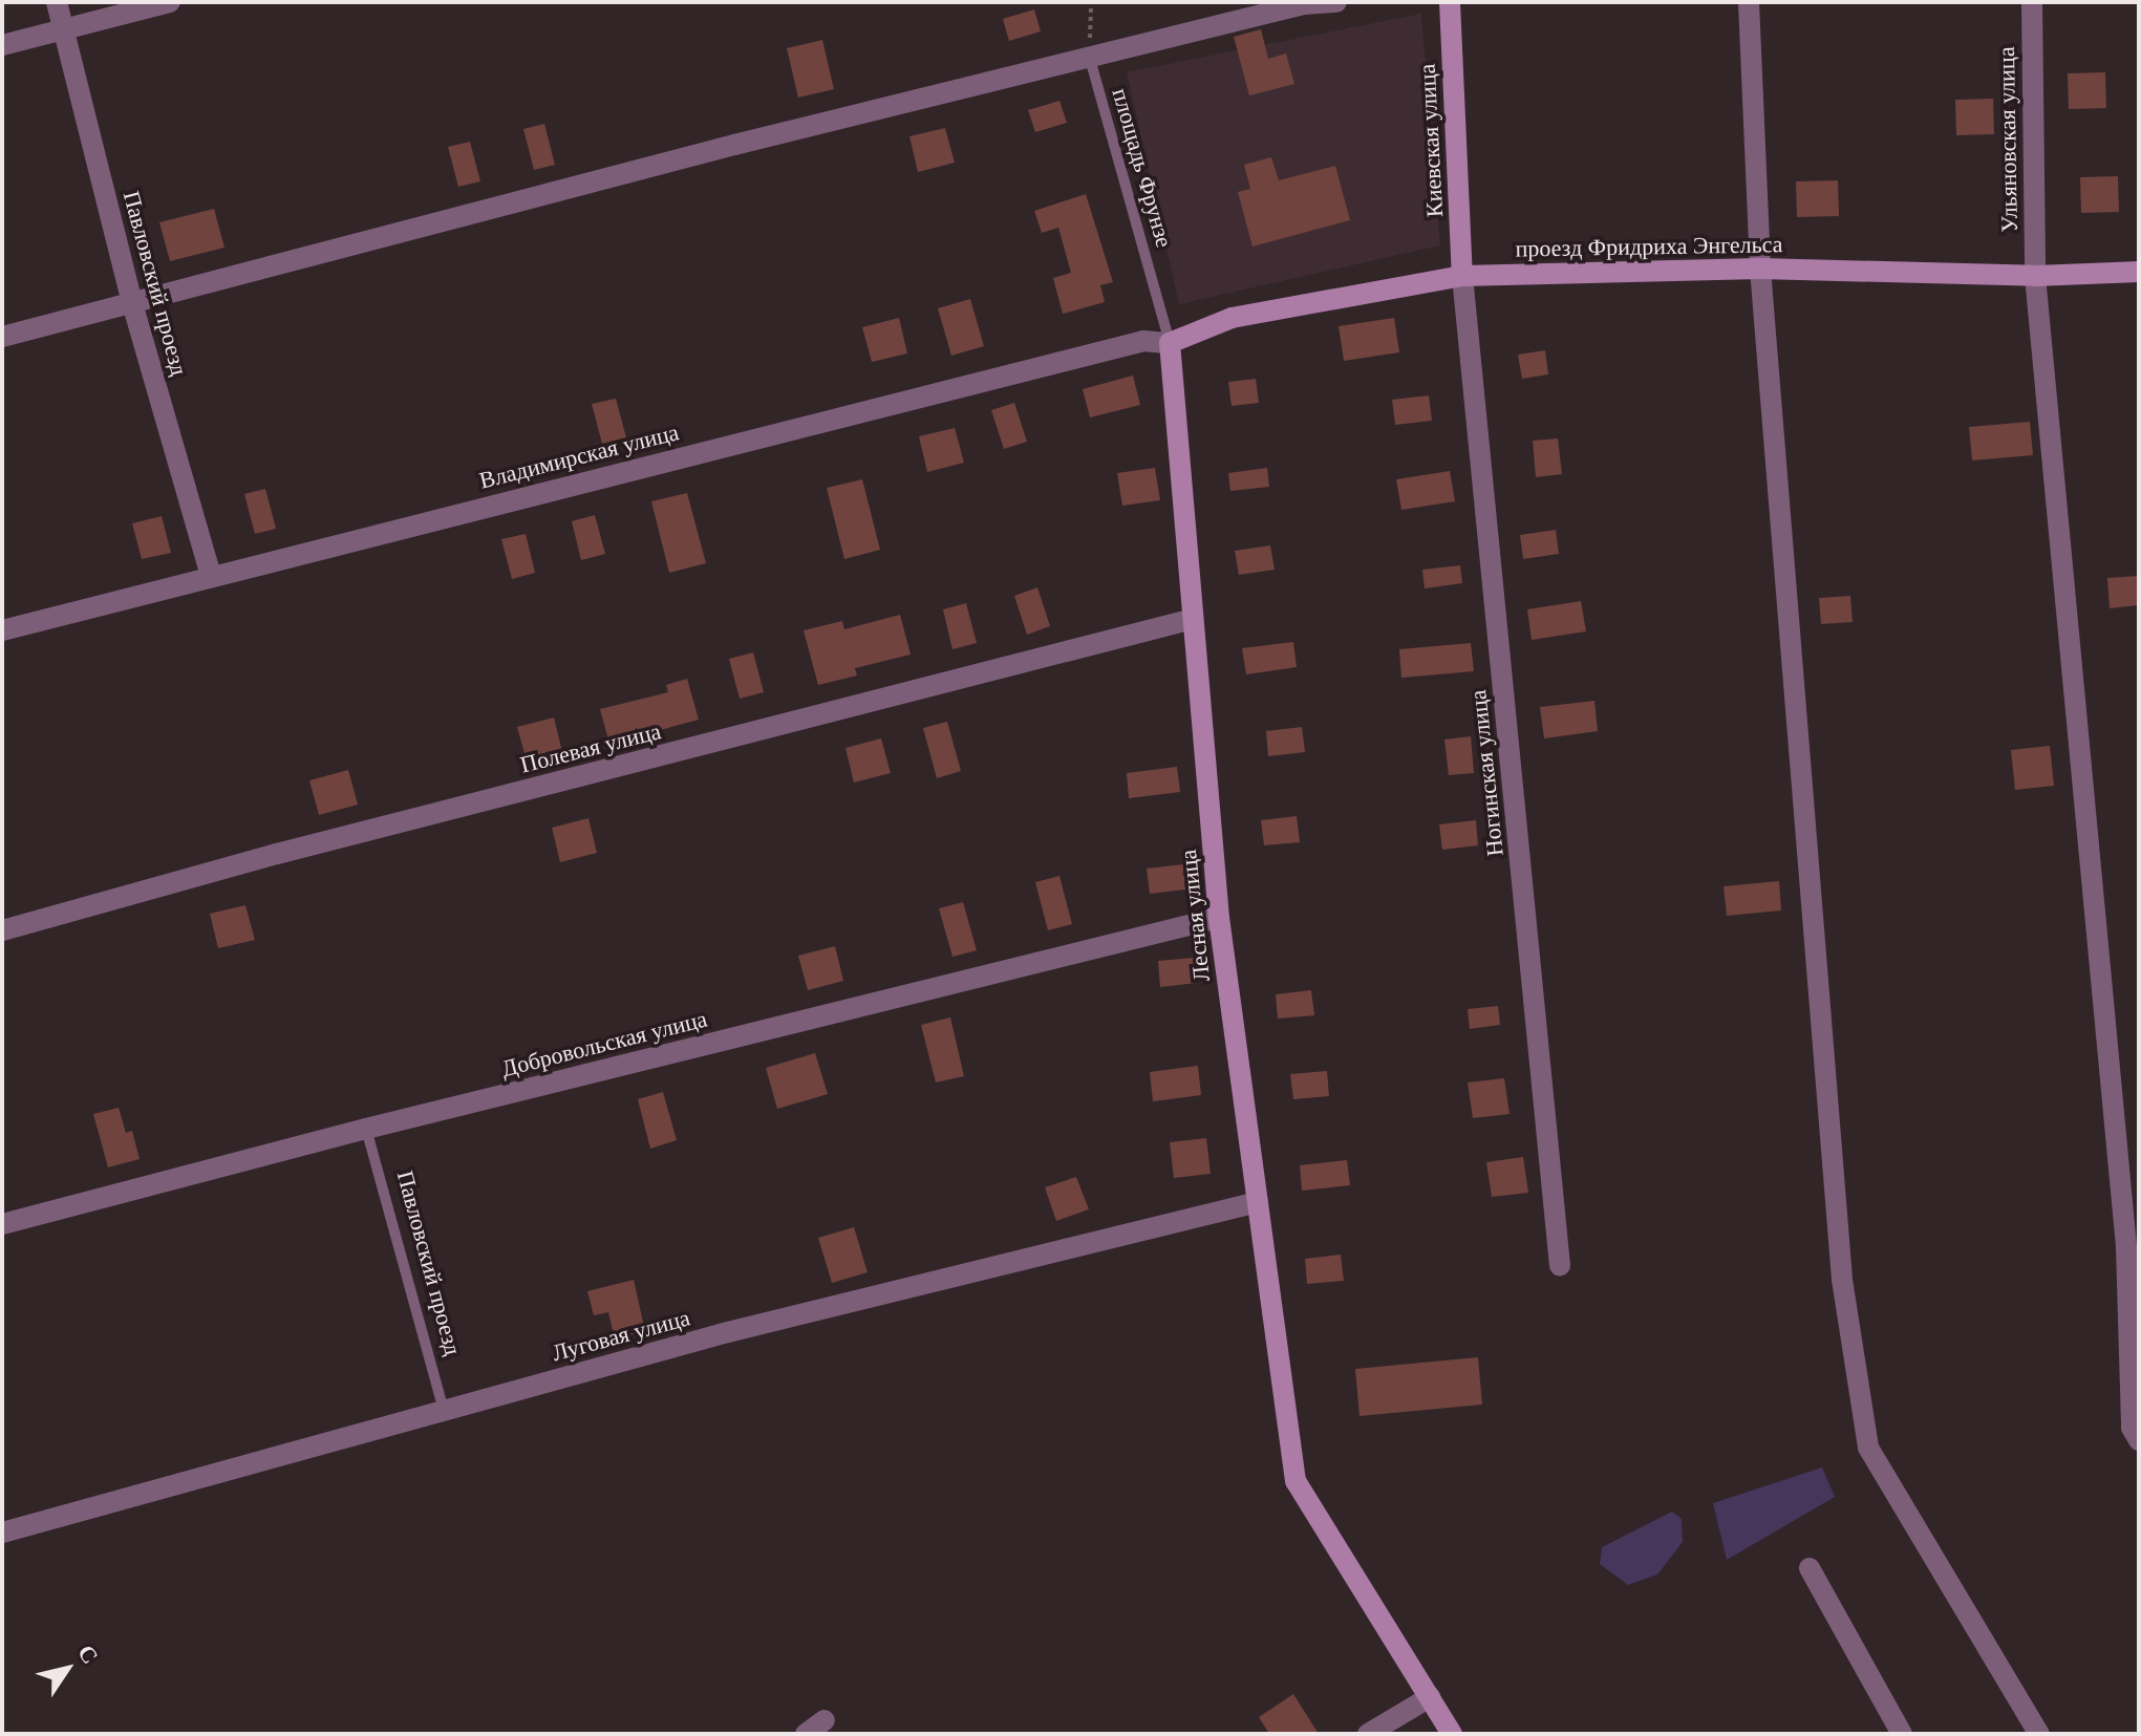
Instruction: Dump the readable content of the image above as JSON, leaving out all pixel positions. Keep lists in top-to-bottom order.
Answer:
{
  "streets": {
    "street": [
      "Ульяновская улица",
      "Киевская улица",
      "проезд Фридриха Энгельса",
      "Павловский проезд",
      "Владимирская улица",
      "Полевая улица",
      "Ногинская улица",
      "Лесная улица",
      "Добровольская улица",
      "Луговая улица"
    ],
    "lane": ["площадь Фрунзе"]
  },
  "crossings": [
    ["Ульяновская улица", "проезд Фридриха Энгельса"],
    ["Киевская улица", "проезд Фридриха Энгельса"],
    ["Киевская улица", "Ногинская улица"],
    ["площадь Фрунзе", "проезд Фридриха Энгельса"],
    ["площадь Фрунзе", "Владимирская улица"],
    ["площадь Фрунзе", "Лесная улица"],
    ["проезд Фридриха Энгельса", "Владимирская улица"],
    ["проезд Фридриха Энгельса", "Ногинская улица"],
    ["проезд Фридриха Энгельса", "Лесная улица"],
    ["Павловский проезд", "Владимирская улица"],
    ["Павловский проезд", "Добровольская улица"],
    ["Павловский проезд", "Луговая улица"],
    ["Владимирская улица", "Лесная улица"],
    ["Полевая улица", "Лесная улица"],
    ["Лесная улица", "Добровольская улица"],
    ["Лесная улица", "Луговая улица"]
  ],
  "north": "top right"
}
